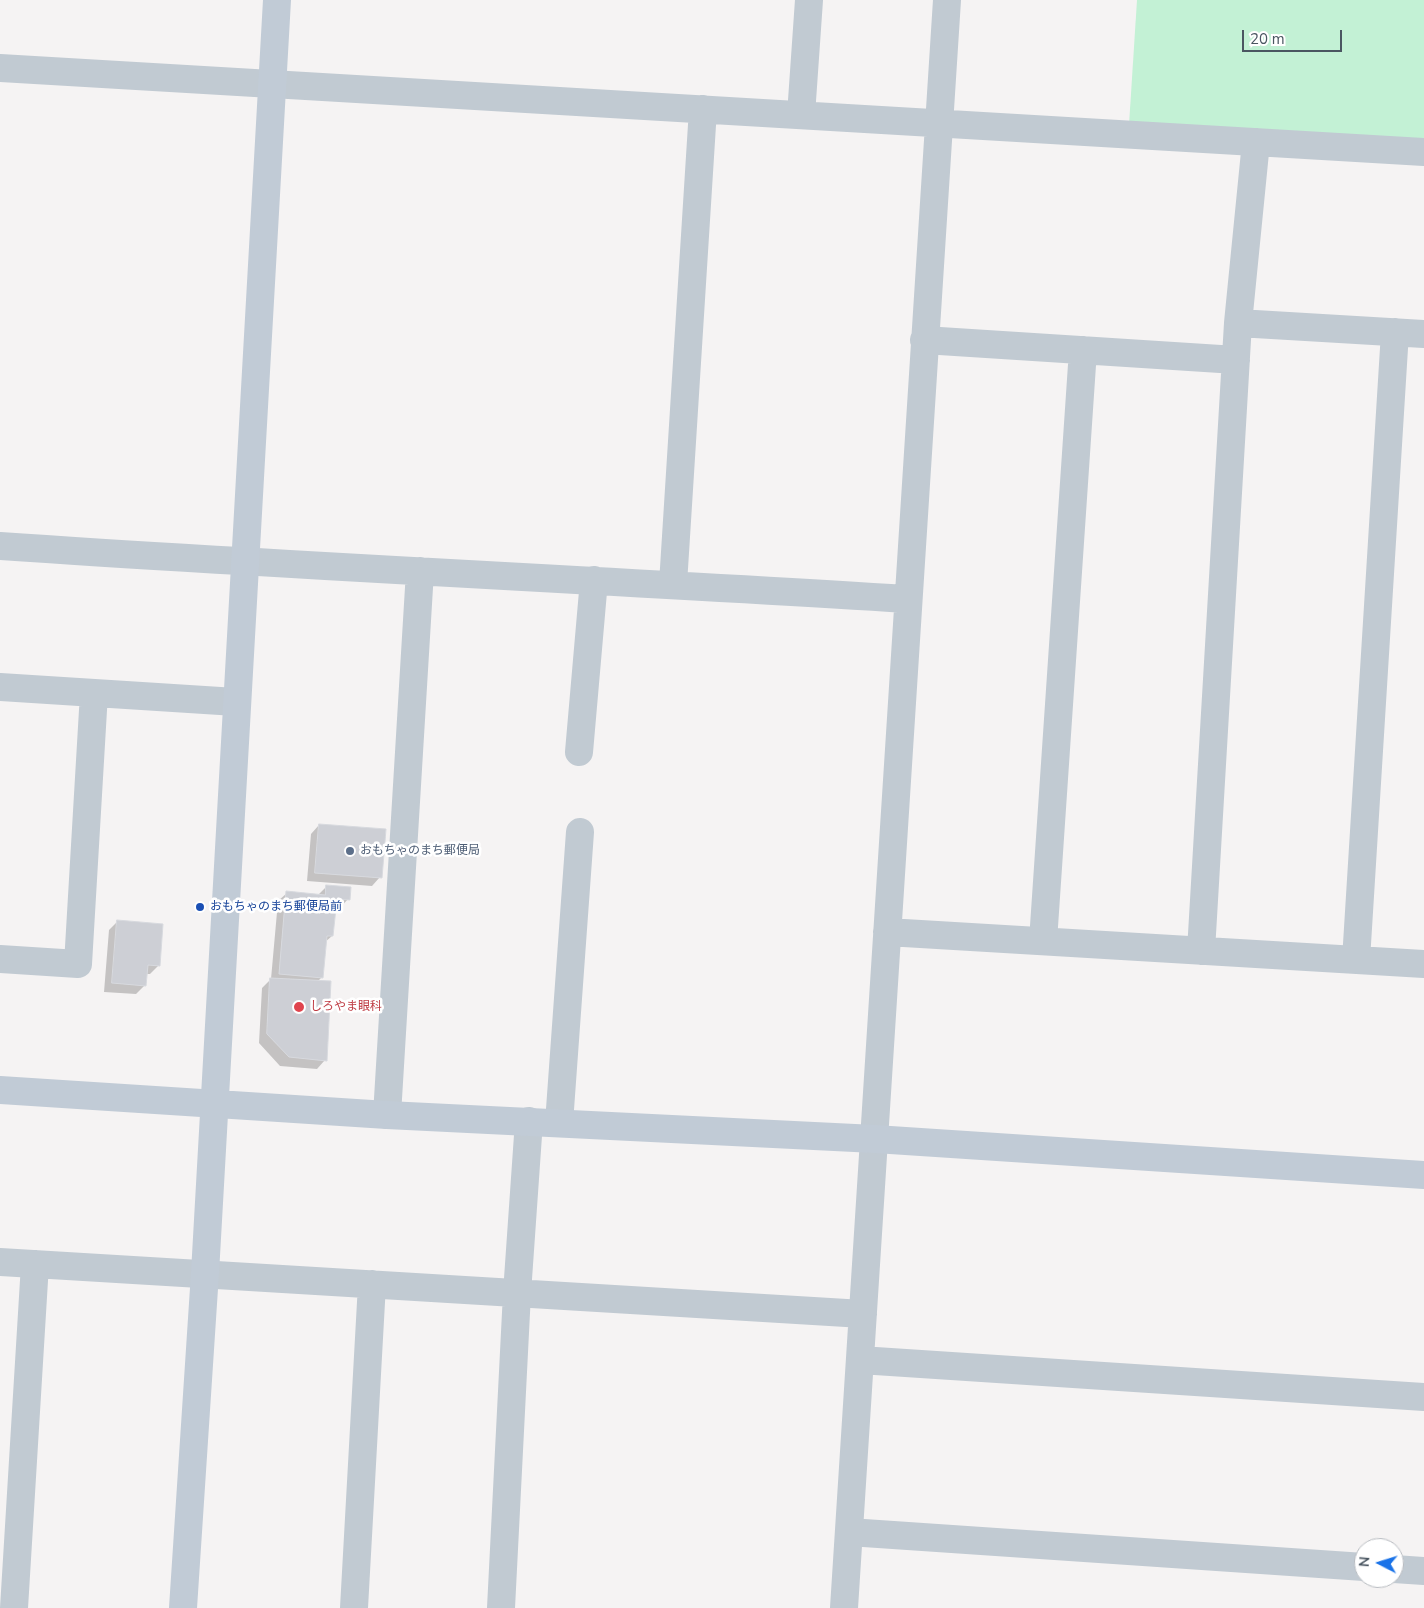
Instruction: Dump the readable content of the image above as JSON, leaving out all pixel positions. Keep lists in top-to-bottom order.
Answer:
{
  "places": ["おもちゃのまち郵便局", "おもちゃのまち郵便局前", "しろやま眼科"],
  "scale_bar": "20 m",
  "north": "left"
}
